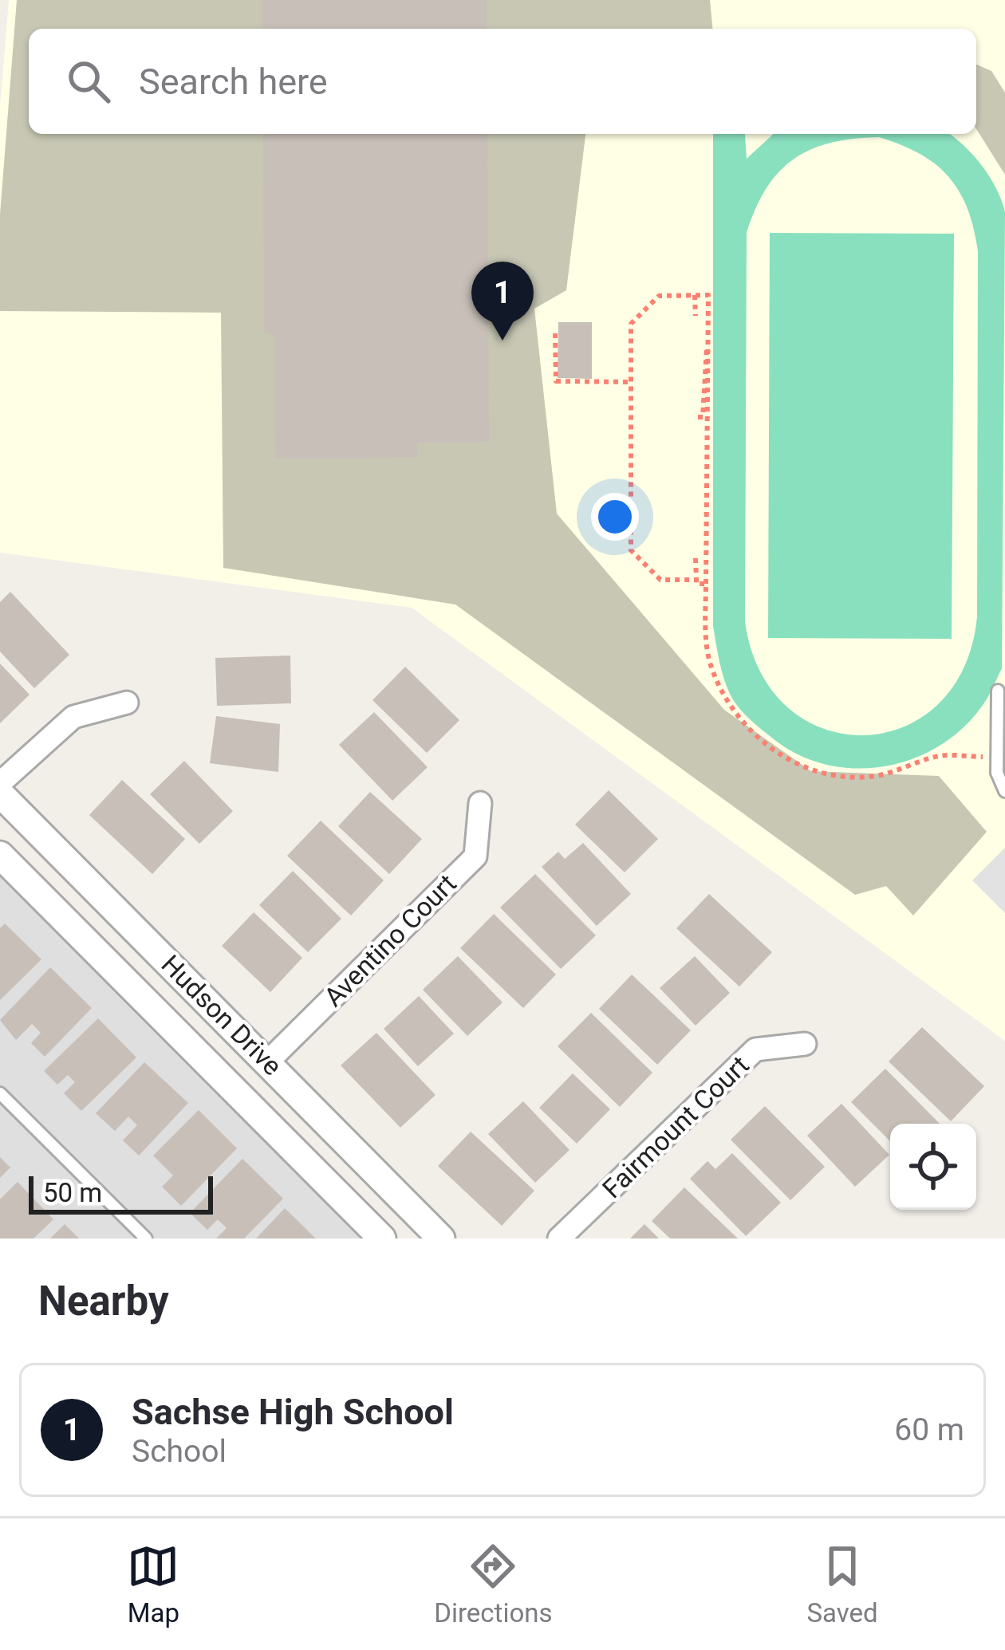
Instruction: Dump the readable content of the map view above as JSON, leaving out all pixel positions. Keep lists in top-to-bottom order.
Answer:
{
  "streets": {
    "street": ["Aventino Court", "Hudson Drive", "Fairmount Court"]
  },
  "crossings": [
    ["Aventino Court", "Hudson Drive"]
  ],
  "scale_bar": "50 m",
  "page": {
    "search": "Search here",
    "pins": "1",
    "scale": "50 m",
    "heading": "Nearby",
    "list": [
      {
        "mark": "1",
        "name": "Sachse High School",
        "note": "School",
        "value": "60 m"
      }
    ],
    "nav": ["Map", "Directions", "Saved"]
  }
}
